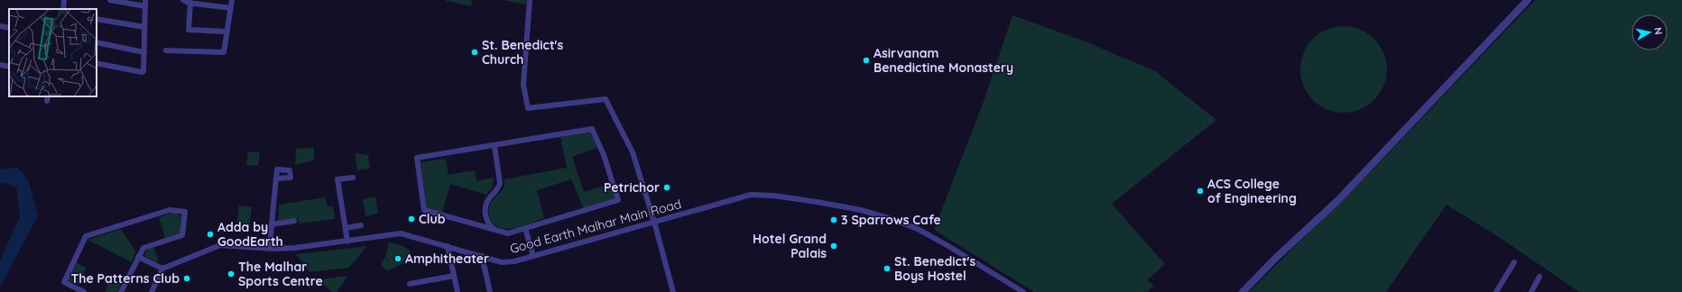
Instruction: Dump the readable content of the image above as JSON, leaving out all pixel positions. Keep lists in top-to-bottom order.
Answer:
{
  "streets": {
    "street": ["Good Earth Malhar Main Road"]
  },
  "places": [
    "St. Benedict's Church",
    "Asirvanam Benedictine Monastery",
    "Petrichor",
    "ACS College of Engineering",
    "Club",
    "3 Sparrows Cafe",
    "Adda by GoodEarth",
    "Hotel Grand Palais",
    "Amphitheater",
    "St. Benedict's Boys Hostel",
    "The Malhar Sports Centre",
    "The Patterns Club"
  ],
  "north": "right"
}
